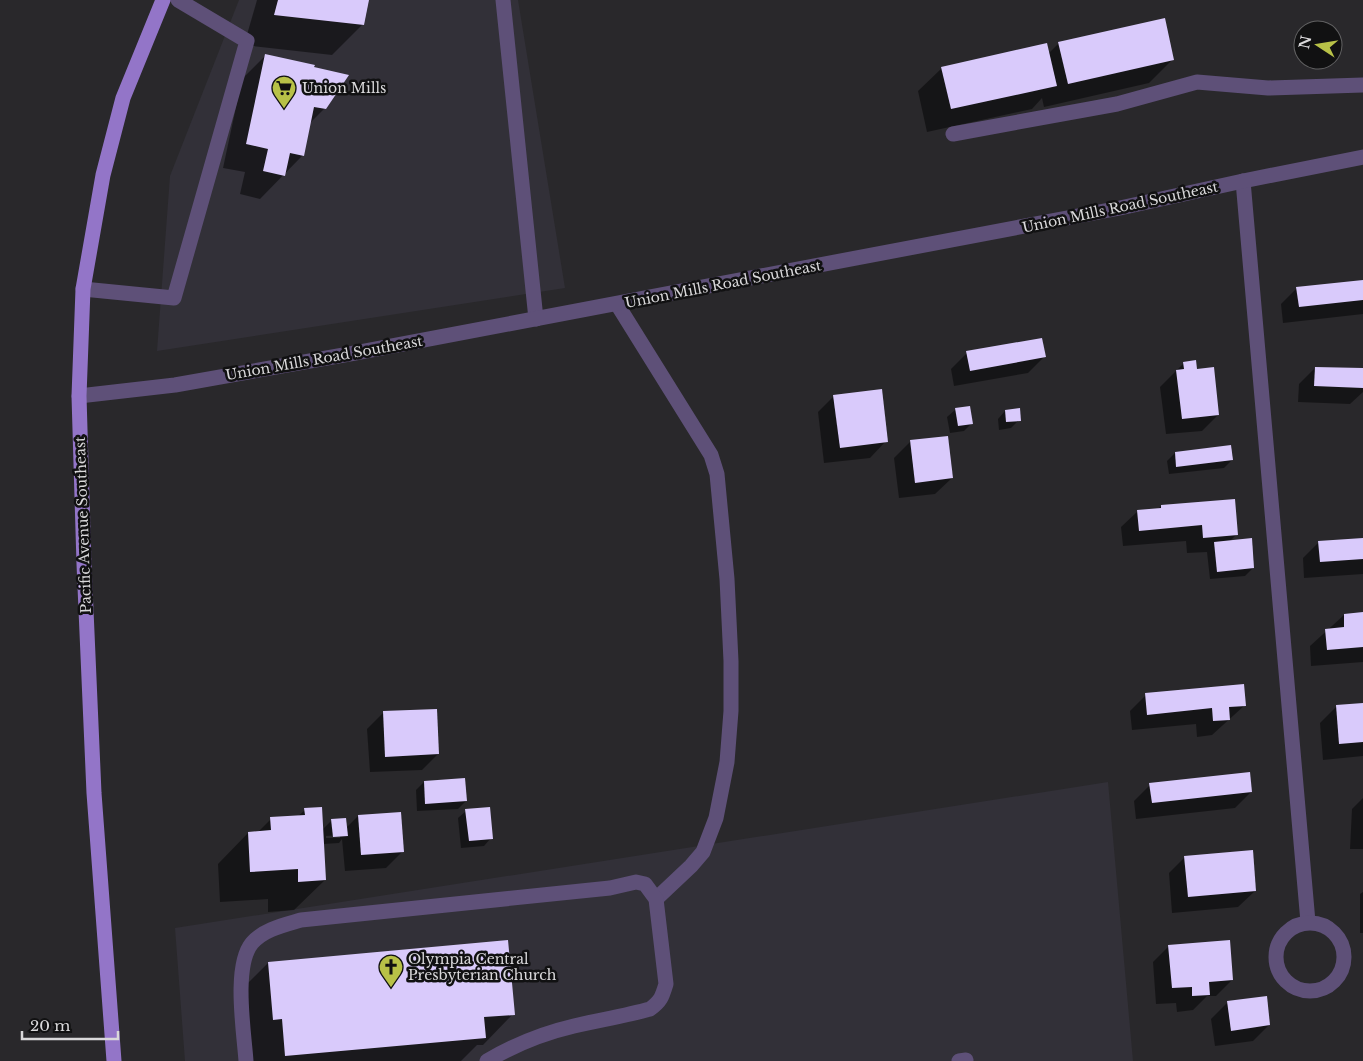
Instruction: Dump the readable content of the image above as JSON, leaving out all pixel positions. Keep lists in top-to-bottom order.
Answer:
{
  "streets": {
    "main road": ["Pacific Avenue Southeast"],
    "street": ["Union Mills Road Southeast"]
  },
  "crossings": [
    ["Union Mills Road Southeast", "Pacific Avenue Southeast"]
  ],
  "places": {
    "supermarket": ["Union Mills"],
    "church": ["Olympia Central Presbyterian Church"]
  },
  "scale_bar": "20 m",
  "north": "left"
}
